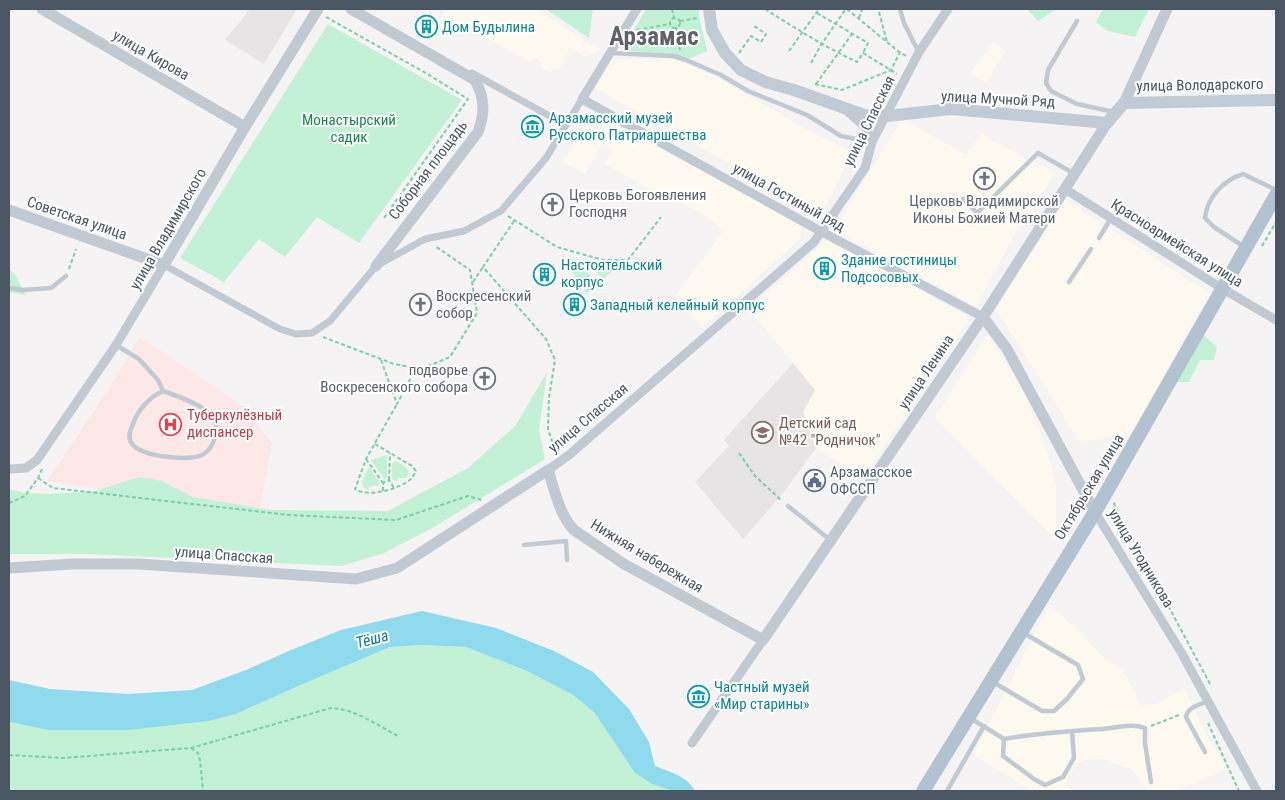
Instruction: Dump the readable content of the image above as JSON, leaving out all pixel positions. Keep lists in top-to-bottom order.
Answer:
{
  "streets": {
    "main road": [
      "улица Володарского",
      "улица Мучной Ряд",
      "улица Ленина",
      "Октябрьская улица"
    ],
    "street": [
      "улица Кирова",
      "улица Спасская",
      "Соборная площадь",
      "улица Гостиный ряд",
      "Советская улица",
      "улица Владимирского",
      "Красноармейская улица",
      "Нижняя набережная",
      "улица Угодникова"
    ]
  },
  "crossings": [
    ["улица Кирова", "улица Владимирского"],
    ["улица Володарского", "улица Ленина"],
    ["улица Мучной Ряд", "улица Спасская"],
    ["улица Мучной Ряд", "улица Ленина"],
    ["улица Спасская", "улица Гостиный ряд"],
    ["улица Спасская", "Нижняя набережная"],
    ["Соборная площадь", "улица Гостиный ряд"],
    ["улица Гостиный ряд", "улица Ленина"],
    ["улица Гостиный ряд", "улица Угодникова"],
    ["Советская улица", "улица Владимирского"],
    ["Красноармейская улица", "улица Ленина"],
    ["Красноармейская улица", "Октябрьская улица"],
    ["улица Ленина", "Нижняя набережная"],
    ["улица Ленина", "улица Угодникова"],
    ["Октябрьская улица", "улица Угодникова"]
  ],
  "districts": ["Арзамас"],
  "water": ["Тёша"],
  "parks": ["Монастырский садик"],
  "places": {
    "building": [
      "Дом Будылина",
      "Здание гостиницы Подсосовых",
      "Настоятельский корпус",
      "Западный келейный корпус"
    ],
    "museum": ["Арзамасский музей Русского Патриаршества", "Частный музей «Мир старины»"],
    "church": [
      "Церковь Владимирской Иконы Божией Матери",
      "Церковь Богоявления Господня",
      "Воскресенский собор",
      "подворье Воскресенского собора"
    ],
    "hospital": ["Туберкулёзный диспансер"],
    "school or university": ["Детский сад №42 \"Родничок\""],
    "public building": ["Арзамасское ОФССП"]
  }
}
